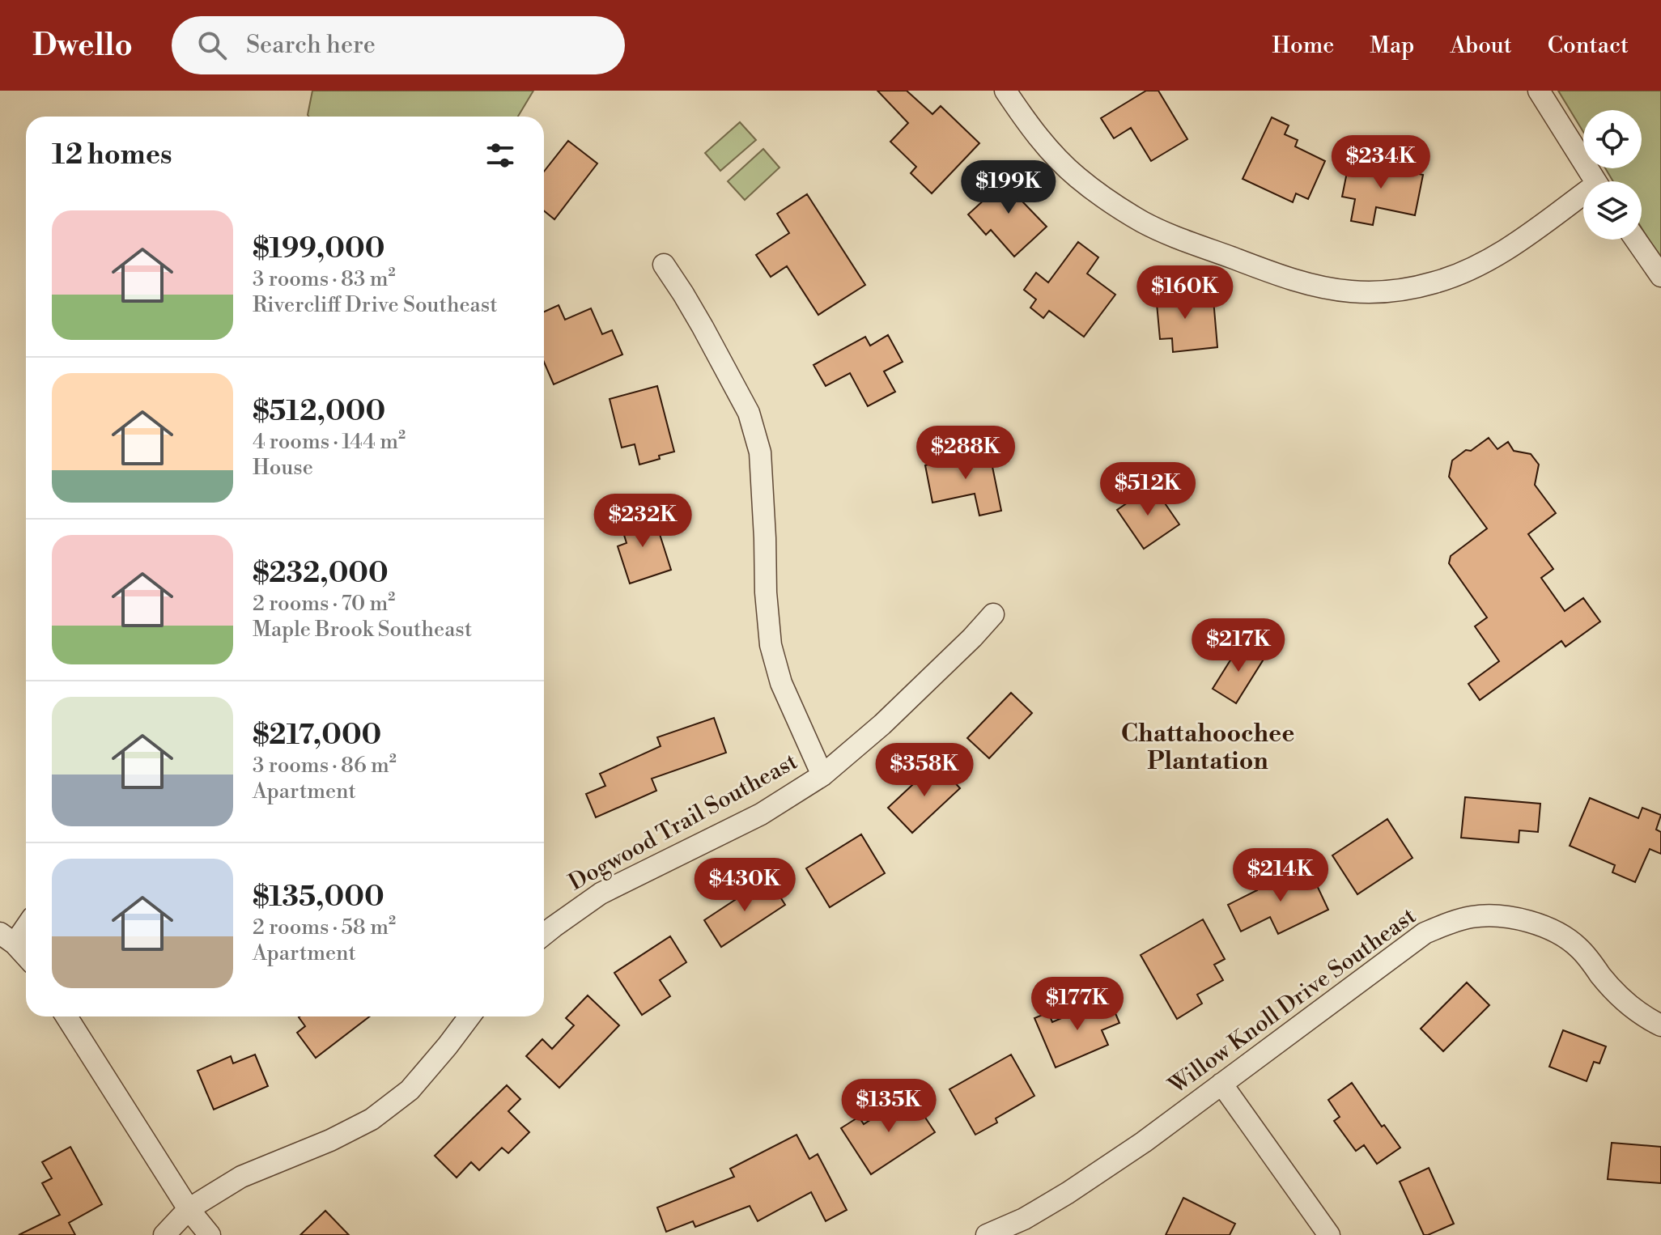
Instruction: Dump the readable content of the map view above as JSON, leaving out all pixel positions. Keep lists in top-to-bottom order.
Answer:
{
  "streets": {
    "street": ["Dogwood Trail Southeast", "Willow Knoll Drive Southeast"]
  },
  "districts": ["Chattahoochee Plantation"],
  "page": {
    "header": "Dwello",
    "search": "Search here",
    "nav": [
      "Home",
      "Map",
      "About",
      "Contact"
    ],
    "heading": "12 homes",
    "price": [
      "$234K",
      "$199K",
      "$160K",
      "$288K",
      "$512K",
      "$232K",
      "$217K",
      "$358K",
      "$214K",
      "$430K",
      "$177K",
      "$135K"
    ],
    "list": [
      {
        "name": "$199,000",
        "note": "3 rooms · 83 m² · Rivercliff Drive Southeast"
      },
      {
        "name": "$512,000",
        "note": "4 rooms · 144 m² · House"
      },
      {
        "name": "$232,000",
        "note": "2 rooms · 70 m² · Maple Brook Southeast"
      },
      {
        "name": "$217,000",
        "note": "3 rooms · 86 m² · Apartment"
      },
      {
        "name": "$135,000",
        "note": "2 rooms · 58 m² · Apartment"
      }
    ]
  }
}
